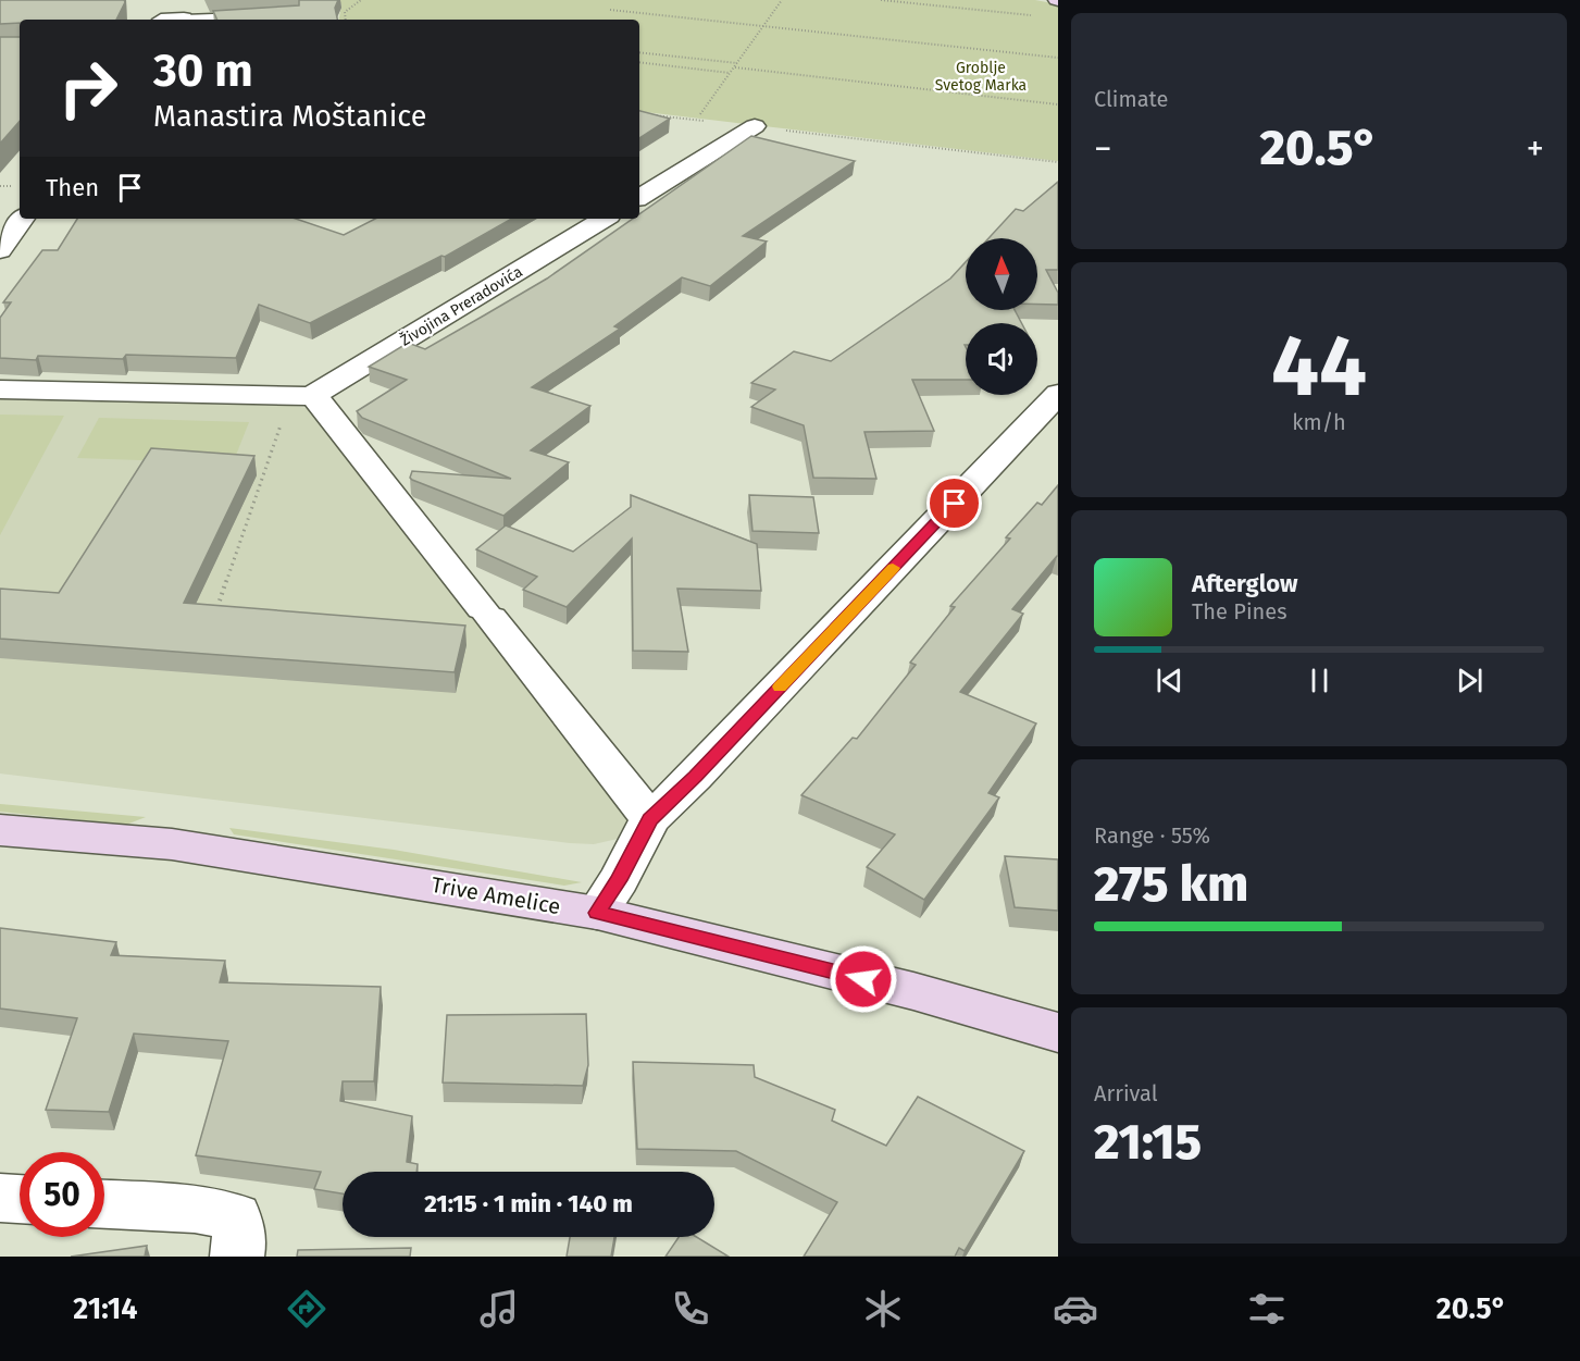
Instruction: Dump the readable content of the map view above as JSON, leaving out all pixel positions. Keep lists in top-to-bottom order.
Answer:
{
  "streets": {
    "main road": ["Trive Amelice"],
    "street": ["Živojina Preradovića"]
  },
  "parks": ["Groblje Svetog Marka"],
  "north": "top",
  "page": {
    "tile": [
      "Climate",
      ["44", "km/h"],
      ["Range · 55%", "275 km"],
      ["Arrival", "21:15"]
    ],
    "turn": ["30 m", "Manastira Moštanice"],
    "heat": ["−", "20.5°", "+"],
    "then": "Then",
    "song": ["Afterglow", "The Pines"],
    "limit": "50",
    "trip": "21:15 · 1 min · 140 m",
    "tabs": ["21:14", "20.5°"]
  }
}
